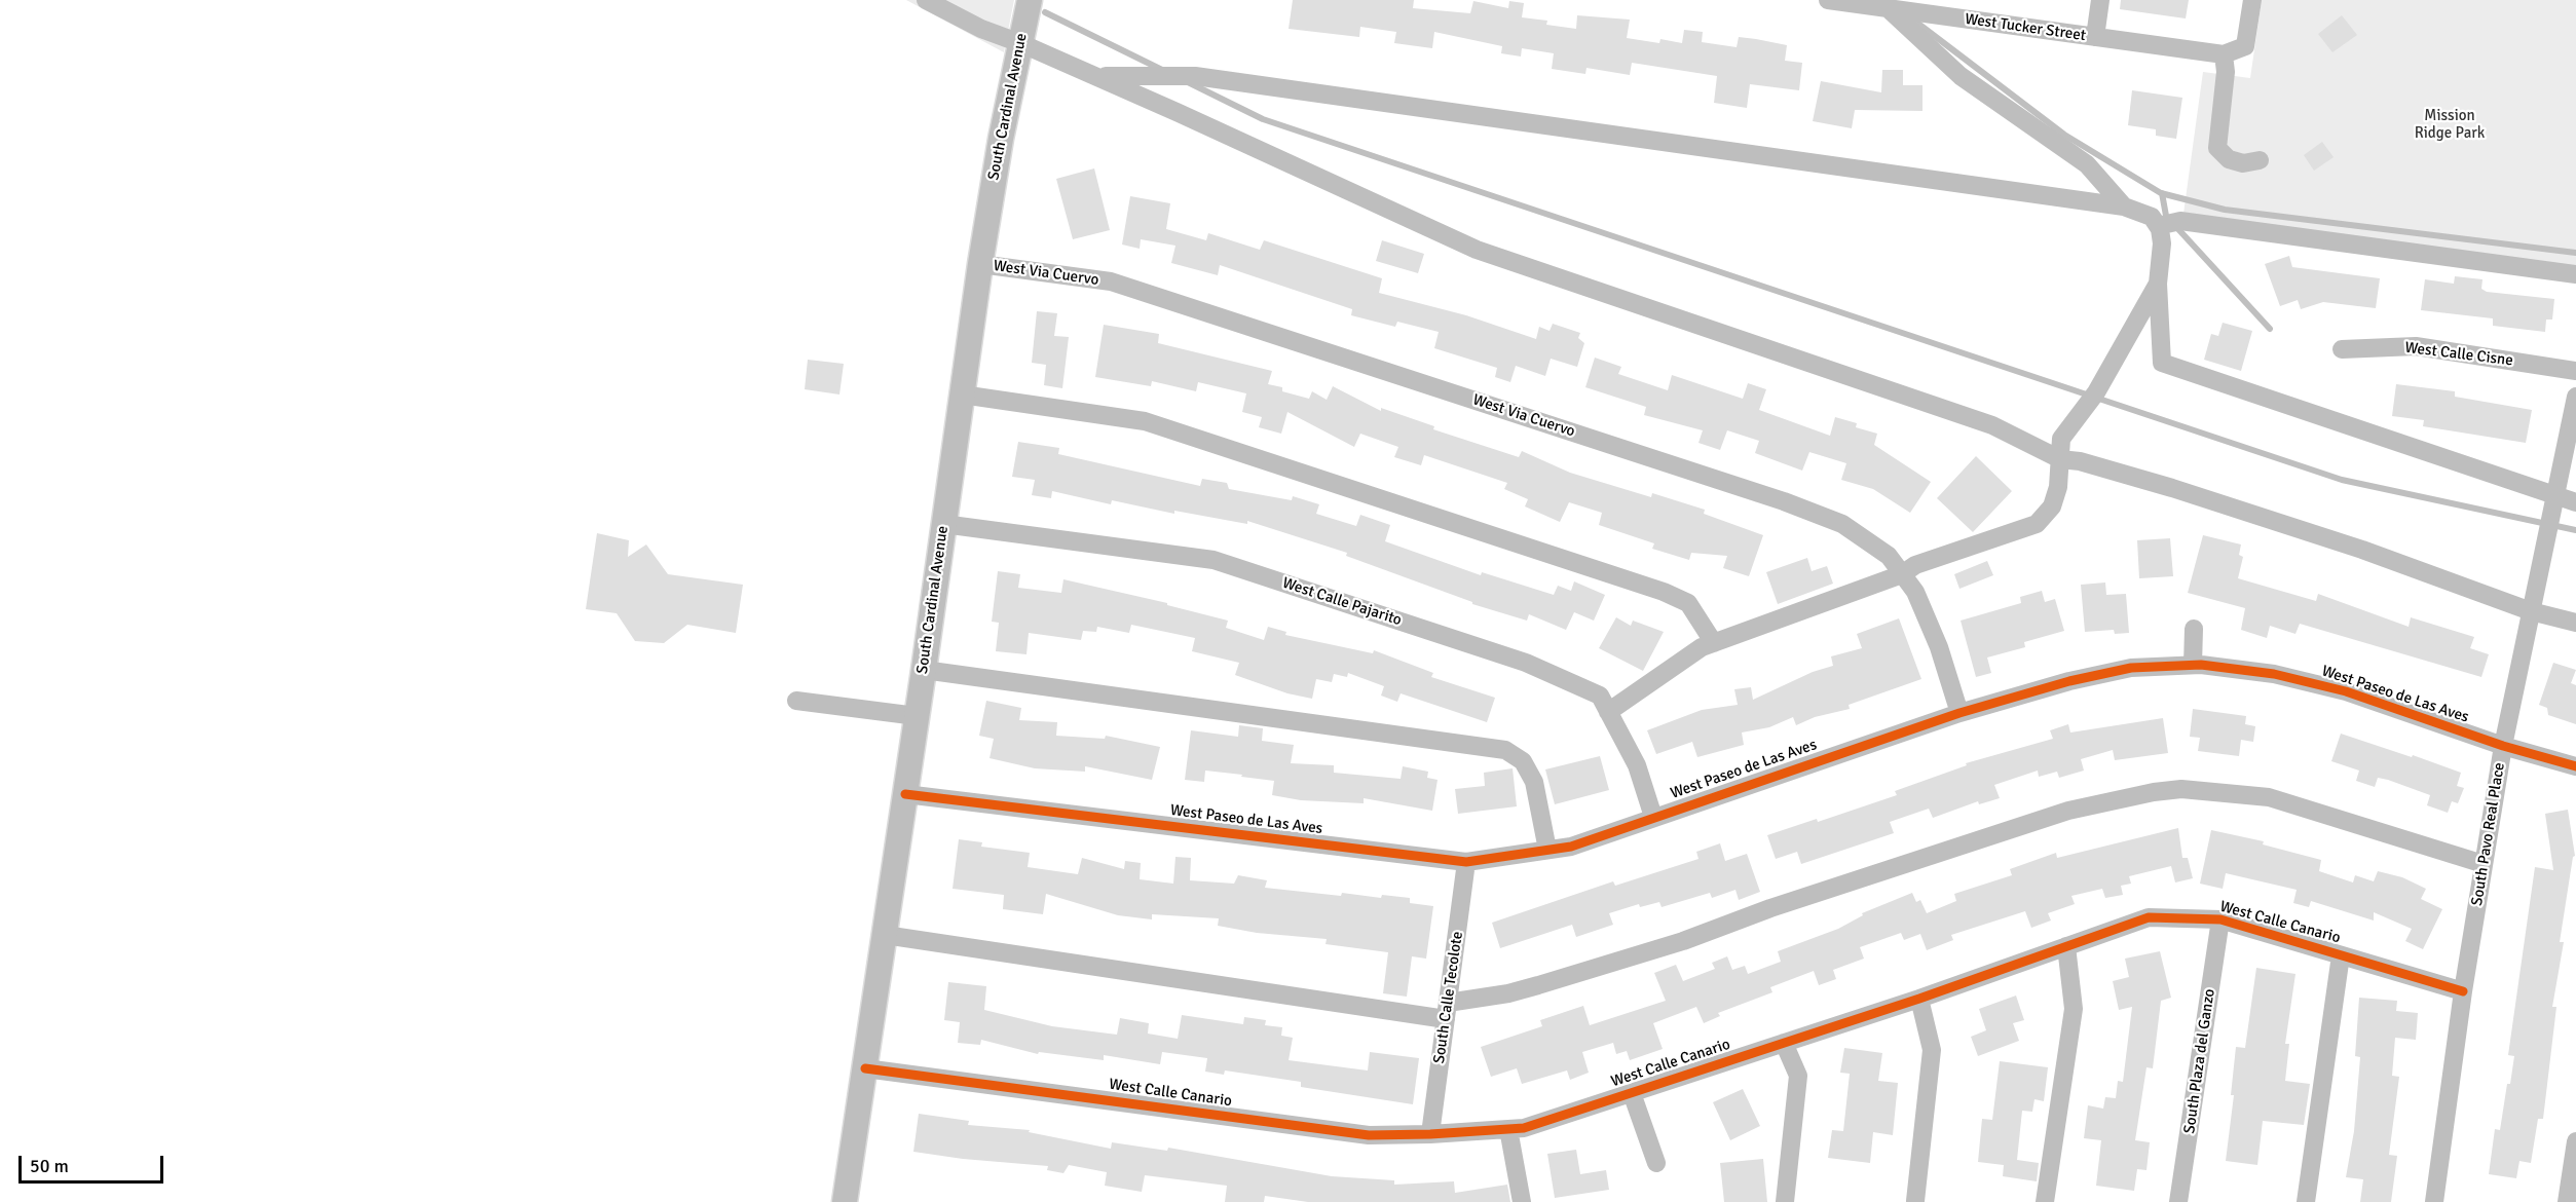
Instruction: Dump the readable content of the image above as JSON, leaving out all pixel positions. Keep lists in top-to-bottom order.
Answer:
{
  "streets": {
    "main road": ["South Cardinal Avenue"],
    "street": [
      "West Tucker Street",
      "West Via Cuervo",
      "West Calle Cisne",
      "West Calle Pajarito",
      "West Paseo de Las Aves",
      "South Pavo Real Place",
      "West Calle Canario",
      "South Calle Tecolote",
      "South Plaza del Ganzo"
    ]
  },
  "crossings": [
    ["South Cardinal Avenue", "West Via Cuervo"],
    ["South Cardinal Avenue", "West Calle Pajarito"],
    ["South Cardinal Avenue", "West Paseo de Las Aves"],
    ["South Cardinal Avenue", "West Calle Canario"],
    ["West Via Cuervo", "West Paseo de Las Aves"],
    ["West Calle Pajarito", "West Paseo de Las Aves"],
    ["West Paseo de Las Aves", "South Pavo Real Place"],
    ["West Paseo de Las Aves", "South Calle Tecolote"],
    ["South Pavo Real Place", "West Calle Canario"],
    ["West Calle Canario", "South Calle Tecolote"],
    ["West Calle Canario", "South Plaza del Ganzo"]
  ],
  "parks": ["Mission Ridge Park"],
  "scale_bar": "50 m"
}
